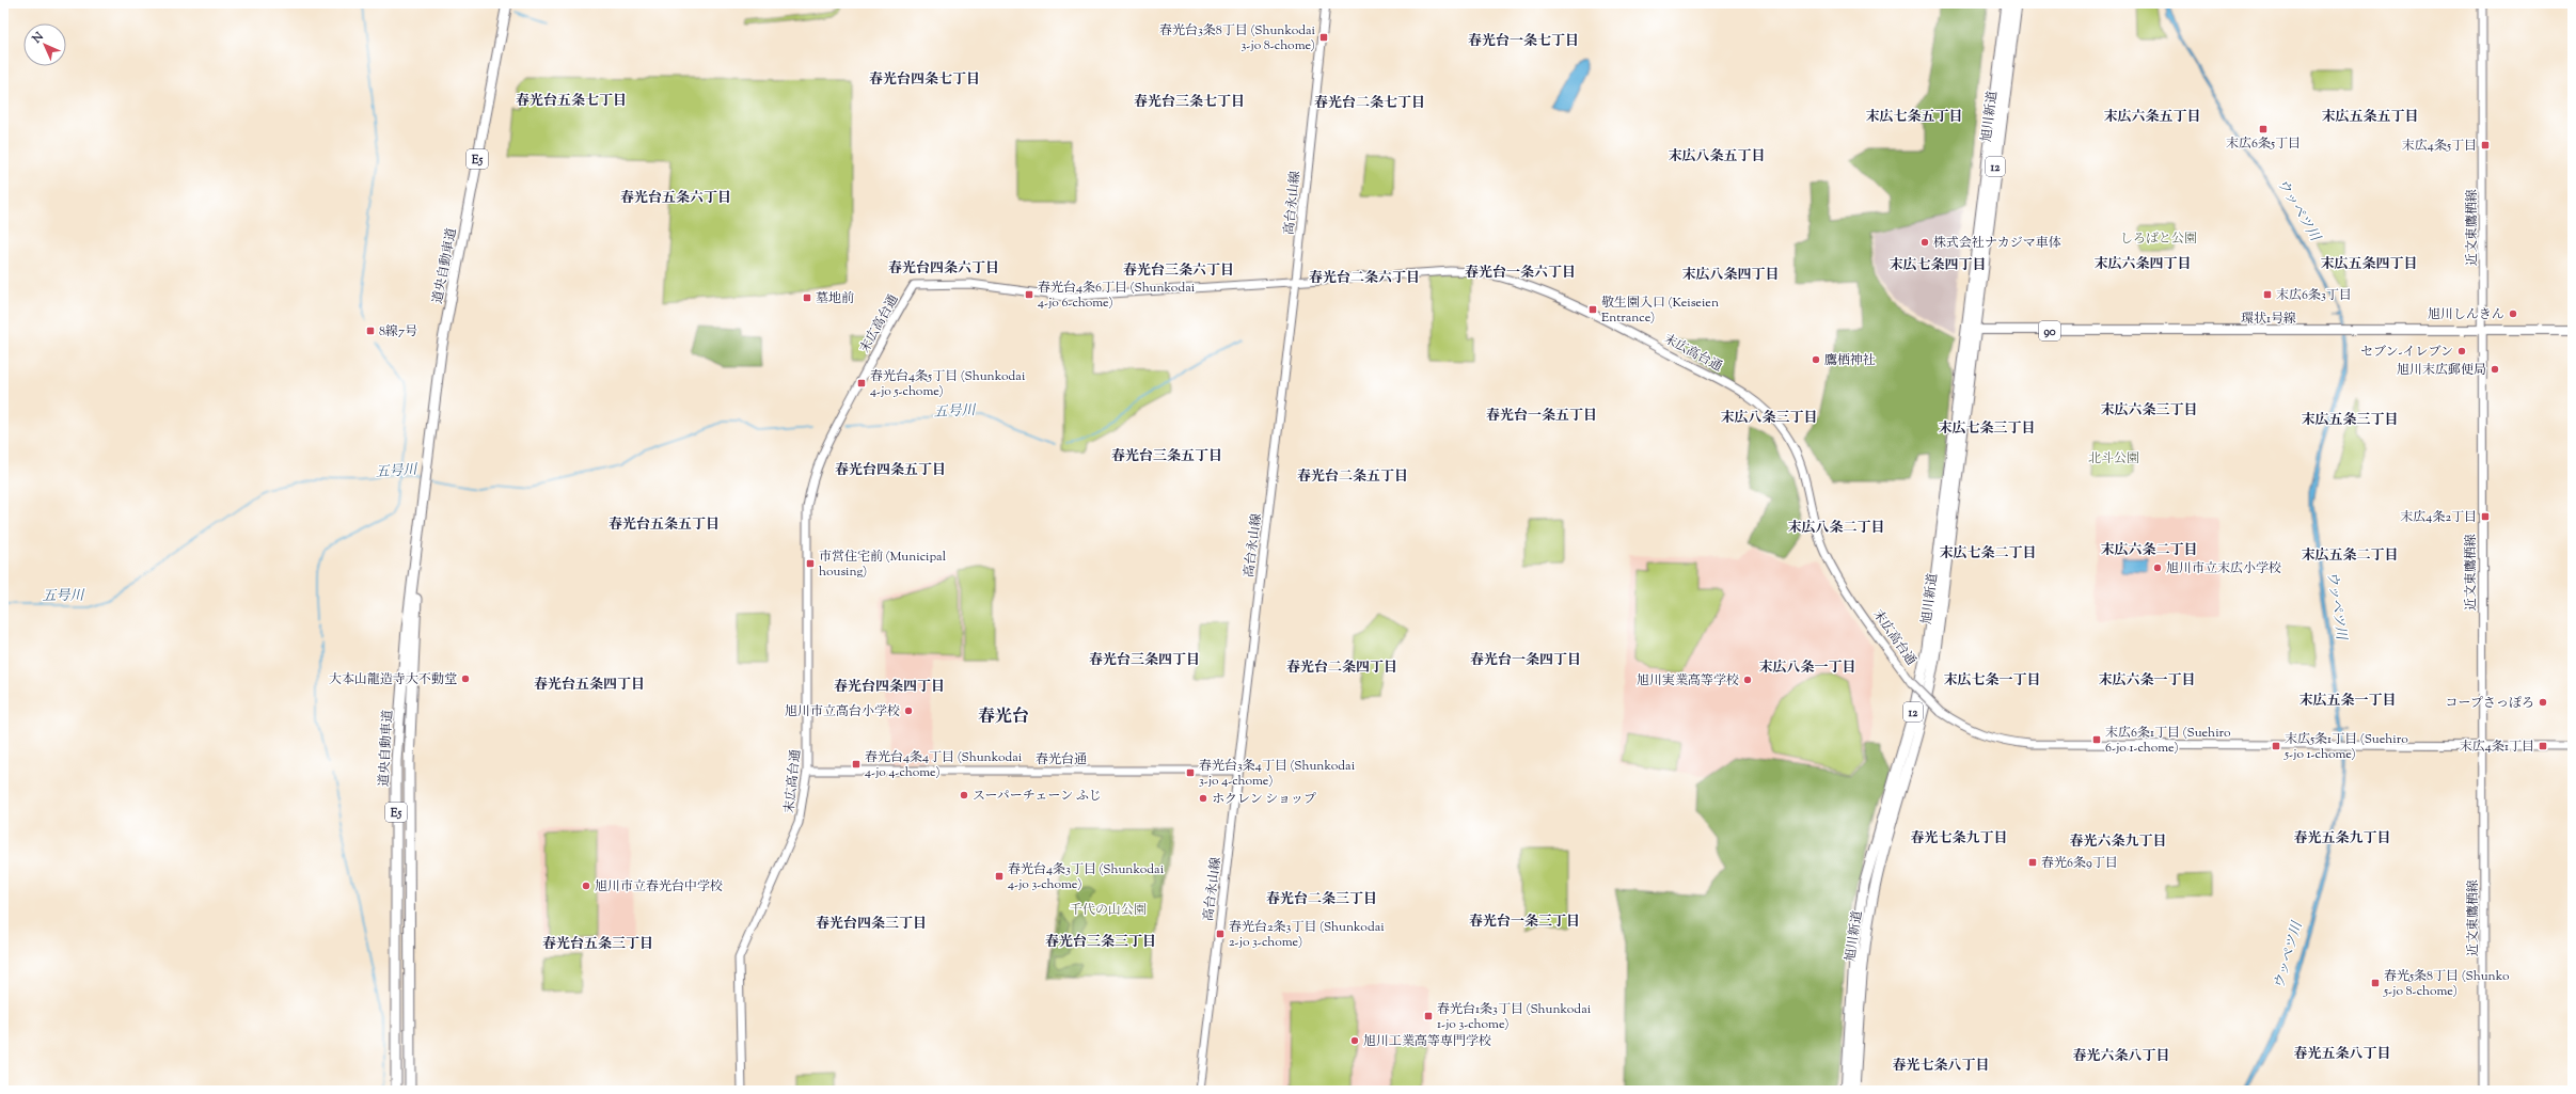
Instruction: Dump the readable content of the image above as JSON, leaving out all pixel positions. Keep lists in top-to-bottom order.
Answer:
{
  "streets": {
    "highway": [
      "旭川新道",
      "E5",
      "12",
      "道央自動車道"
    ],
    "main road": ["環状1号線", "90"],
    "street": [
      "高台永山線",
      "近文東鷹栖線",
      "末広高台通",
      "春光台通"
    ]
  },
  "crossings": [
    ["旭川新道", "環状1号線"],
    ["高台永山線", "末広高台通"],
    ["高台永山線", "春光台通"],
    ["近文東鷹栖線", "環状1号線"],
    ["近文東鷹栖線", "末広高台通"],
    ["末広高台通", "春光台通"]
  ],
  "districts": [
    "春光台一条七丁目",
    "春光台四条七丁目",
    "春光台五条七丁目",
    "春光台三条七丁目",
    "春光台二条七丁目",
    "末広七条五丁目",
    "末広六条五丁目",
    "末広五条五丁目",
    "末広八条五丁目",
    "春光台五条六丁目",
    "末広六条四丁目",
    "末広五条四丁目",
    "末広七条四丁目",
    "春光台四条六丁目",
    "春光台三条六丁目",
    "春光台一条六丁目",
    "末広八条四丁目",
    "春光台二条六丁目",
    "末広六条三丁目",
    "春光台一条五丁目",
    "末広八条三丁目",
    "末広五条三丁目",
    "末広七条三丁目",
    "春光台三条五丁目",
    "春光台四条五丁目",
    "春光台二条五丁目",
    "春光台五条五丁目",
    "末広八条二丁目",
    "末広六条二丁目",
    "末広七条二丁目",
    "末広五条二丁目",
    "春光台三条四丁目",
    "春光台一条四丁目",
    "春光台二条四丁目",
    "末広八条一丁目",
    "末広七条一丁目",
    "末広六条一丁目",
    "春光台五条四丁目",
    "春光台四条四丁目",
    "末広五条一丁目",
    "春光台",
    "春光七条九丁目",
    "春光五条九丁目",
    "春光六条九丁目",
    "春光台二条三丁目",
    "春光台一条三丁目",
    "春光台四条三丁目",
    "春光台三条三丁目",
    "春光台五条三丁目",
    "春光五条八丁目",
    "春光六条八丁目",
    "春光七条八丁目"
  ],
  "water": ["ウッペツ川", "五号川"],
  "parks": ["しろばと公園", "北斗公園", "千代の山公園"],
  "places": {
    "transit": [
      "春光台3条8丁目 (Shunkodai 3-jo 8-chome)",
      "末広6条5丁目",
      "末広4条5丁目",
      "春光台4条6丁目 (Shunkodai 4-jo 6-chome)",
      "末広6条3丁目",
      "墓地前",
      "敬生園入口 (Keiseien Entrance)",
      "8線7号",
      "春光台4条5丁目 (Shunkodai 4-jo 5-chome)",
      "末広4条2丁目",
      "市営住宅前 (Municipal housing)",
      "末広6条1丁目 (Suehiro 6-jo 1-chome)",
      "末広5条1丁目 (Suehiro 5-jo 1-chome)",
      "末広4条1丁目",
      "春光台4条4丁目 (Shunkodai 4-jo 4-chome)",
      "春光台3条4丁目 (Shunkodai 3-jo 4-chome)",
      "春光6条9丁目",
      "春光台4条3丁目 (Shunkodai 4-jo 3-chome)",
      "春光台2条3丁目 (Shunkodai 2-jo 3-chome)",
      "春光5条8丁目 (Shunko 5-jo 8-chome)",
      "春光台1条3丁目 (Shunkodai 1-jo 3-chome)"
    ],
    "other": [
      "株式会社ナカジマ車体",
      "旭川しんきん",
      "セブン-イレブン",
      "鷹栖神社",
      "旭川末広郵便局",
      "旭川市立末広小学校",
      "大本山龍造寺大不動堂",
      "旭川実業高等学校",
      "コープさっぽろ",
      "旭川市立高台小学校",
      "スーパーチェーン ふじ",
      "ホクレン ショップ",
      "旭川市立春光台中学校",
      "旭川工業高等専門学校"
    ]
  },
  "north": "top left"
}
